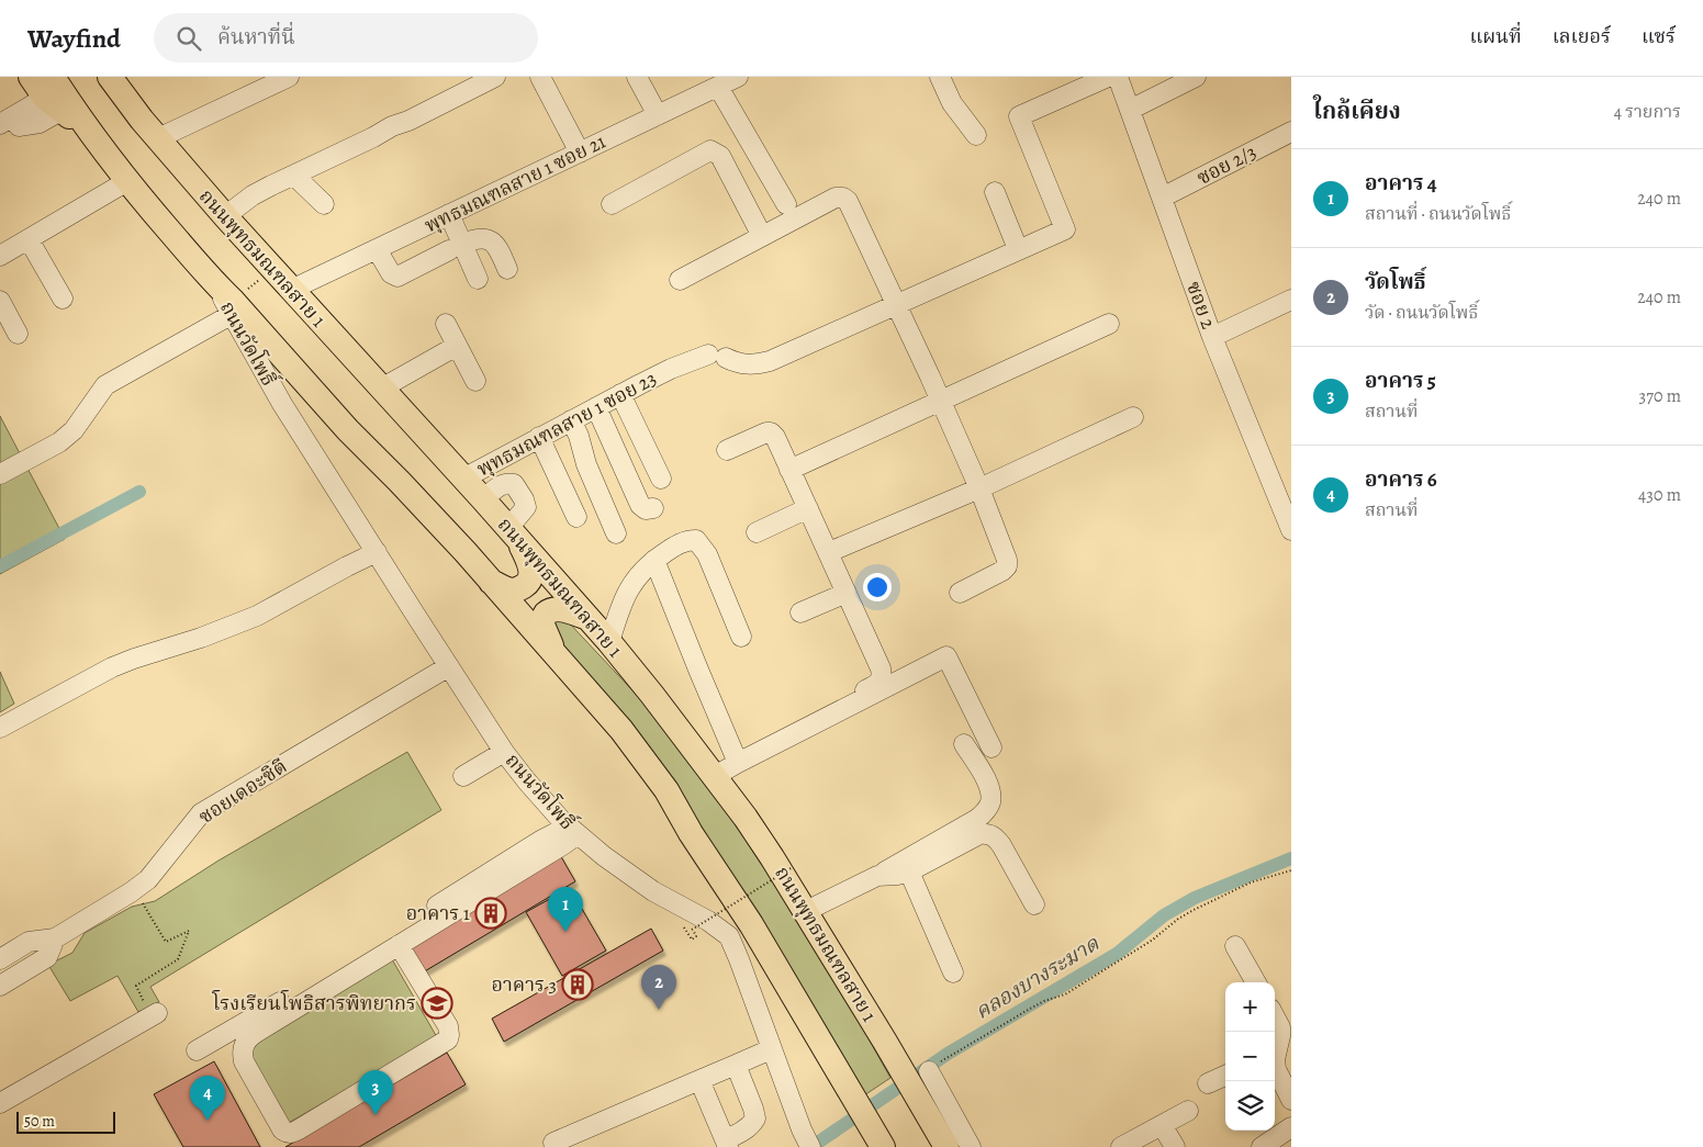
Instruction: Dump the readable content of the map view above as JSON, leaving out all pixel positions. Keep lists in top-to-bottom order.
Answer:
{
  "streets": {
    "main road": ["ถนนพุทธมณฑลสาย 1"],
    "street": [
      "ซอย 2/3",
      "พุทธมณฑลสาย 1 ซอย 21",
      "ซอย 2",
      "ถนนวัดโพธิ์",
      "พุทธมณฑลสาย 1 ซอย 23",
      "ซอยเดอะซิตี"
    ]
  },
  "crossings": [
    ["ซอย 2/3", "ซอย 2"],
    ["พุทธมณฑลสาย 1 ซอย 21", "ถนนพุทธมณฑลสาย 1"],
    ["ถนนพุทธมณฑลสาย 1", "พุทธมณฑลสาย 1 ซอย 23"],
    ["ถนนวัดโพธิ์", "ซอยเดอะซิตี"]
  ],
  "water": ["คลองบางระมาด"],
  "places": {
    "building": ["อาคาร 1", "อาคาร 3"],
    "school or university": ["โรงเรียนโพธิสารพิทยากร"]
  },
  "scale_bar": "50 m",
  "page": {
    "header": "Wayfind",
    "search": "ค้นหาที่นี่",
    "nav": ["แผนที่", "เลเยอร์", "แชร์"],
    "heading": ["ใกล้เคียง", "4 รายการ"],
    "list": [
      {
        "mark": "1",
        "name": "อาคาร 4",
        "note": "สถานที่ · ถนนวัดโพธิ์",
        "value": "240 m"
      },
      {
        "mark": "2",
        "name": "วัดโพธิ์",
        "note": "วัด · ถนนวัดโพธิ์",
        "value": "240 m"
      },
      {
        "mark": "3",
        "name": "อาคาร 5",
        "note": "สถานที่",
        "value": "370 m"
      },
      {
        "mark": "4",
        "name": "อาคาร 6",
        "note": "สถานที่",
        "value": "430 m"
      }
    ],
    "pins": [
      "1",
      "2",
      "3",
      "4"
    ],
    "map_buttons": ["+", "−"],
    "scale": "50 m"
  }
}
